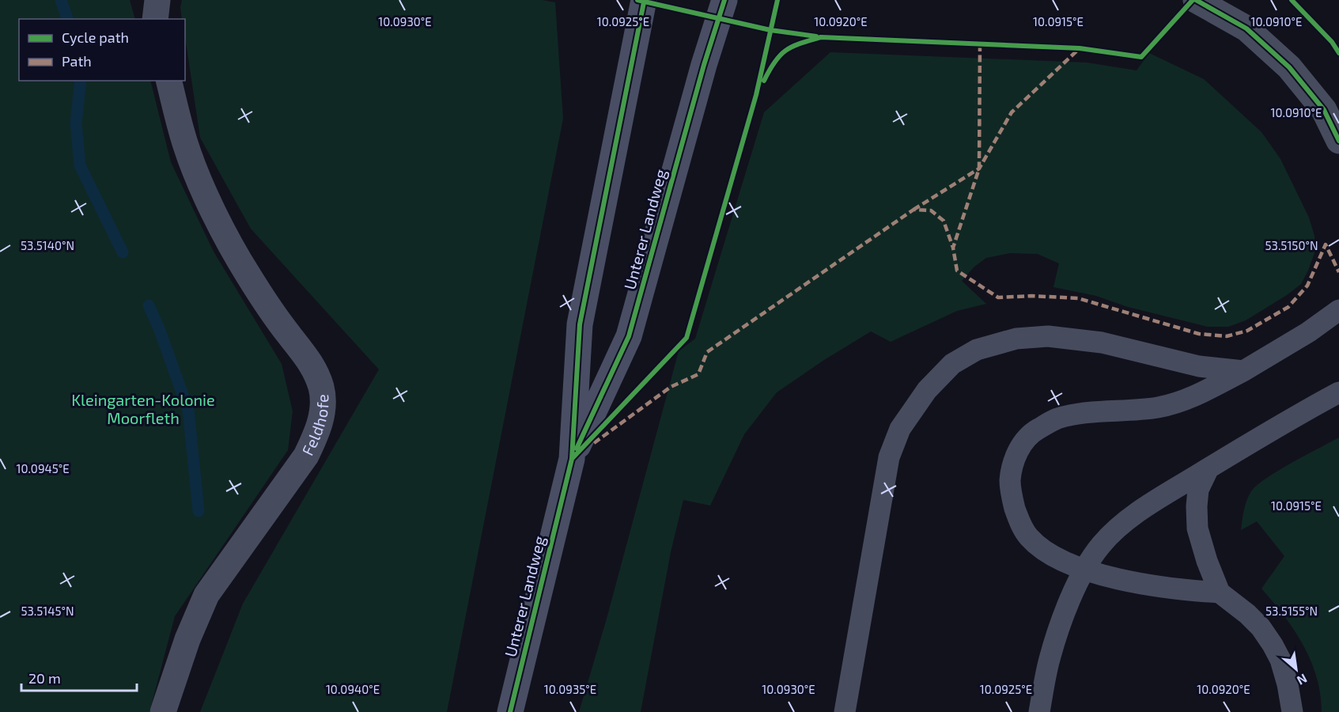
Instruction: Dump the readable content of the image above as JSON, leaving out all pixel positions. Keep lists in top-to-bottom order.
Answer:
{
  "streets": {
    "main road": ["Unterer Landweg"],
    "street": ["Feldhofe"]
  },
  "parks": ["Kleingarten-Kolonie Moorfleth"],
  "legend": ["Cycle path", "Path"],
  "scale_bar": "20 m",
  "north": "bottom right",
  "coordinates": [
    "10.0930°E",
    "10.0925°E",
    "10.0920°E",
    "10.0915°E",
    "10.0910°E",
    "53.5140°N",
    "53.5150°N",
    "10.0945°E",
    "53.5145°N",
    "53.5155°N",
    "10.0940°E",
    "10.0935°E"
  ]
}
